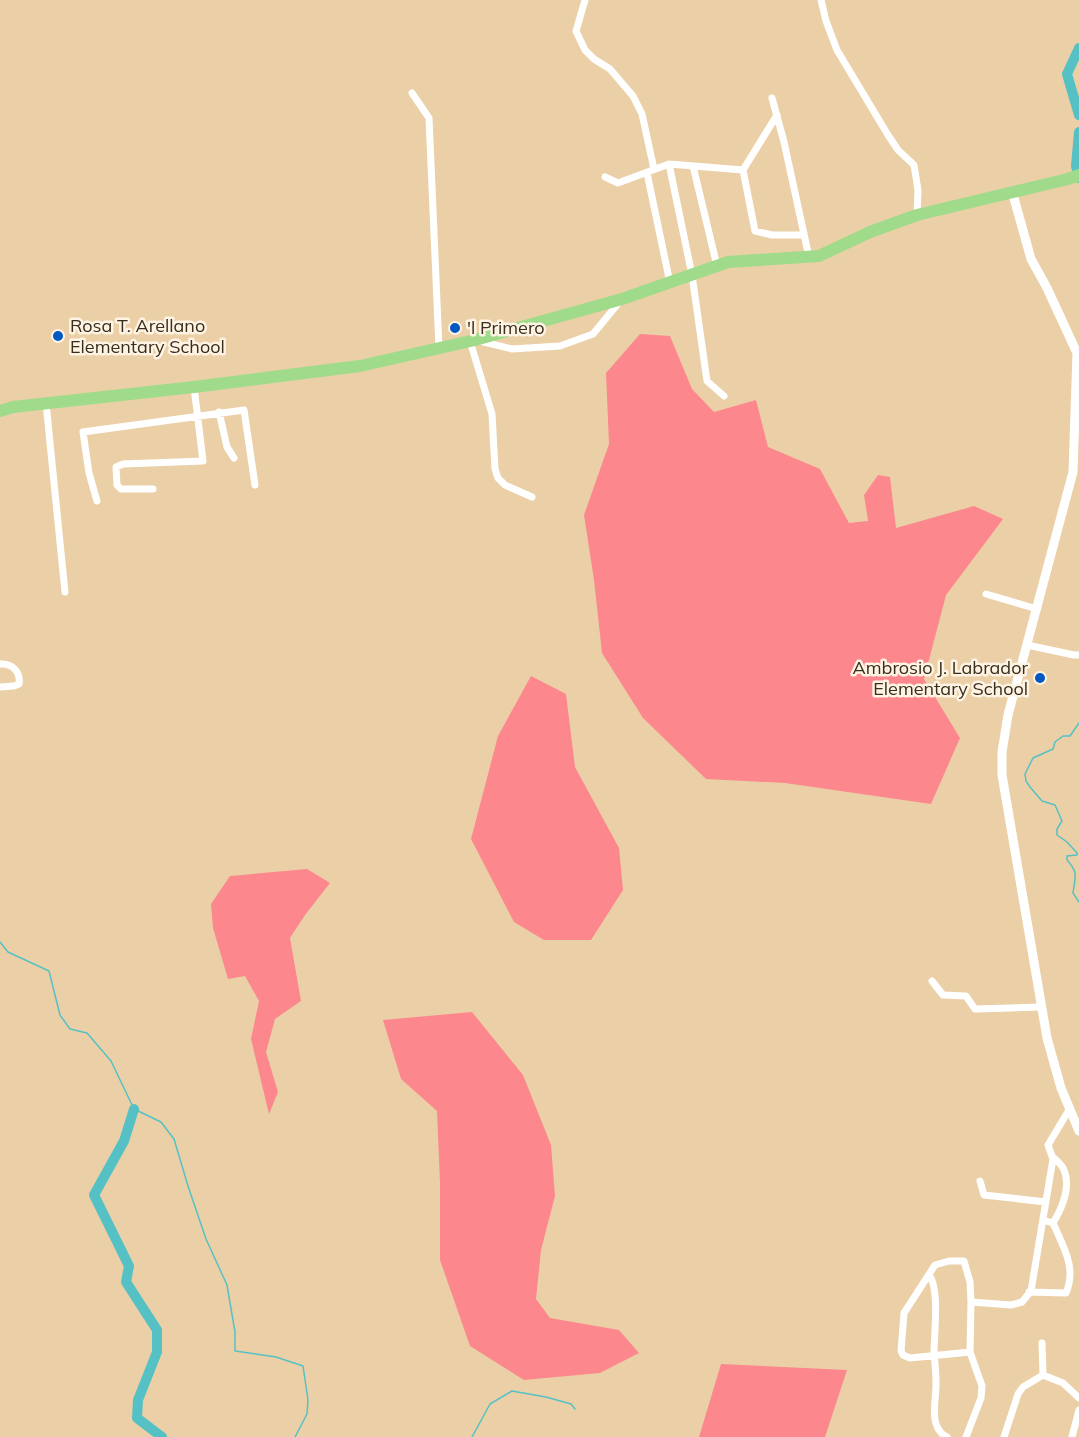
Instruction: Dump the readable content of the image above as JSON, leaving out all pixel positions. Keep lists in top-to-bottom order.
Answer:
{
  "places": ["'l Primero", "Rosa T. Arellano Elementary School", "Ambrosio J. Labrador Elementary School"]
}
